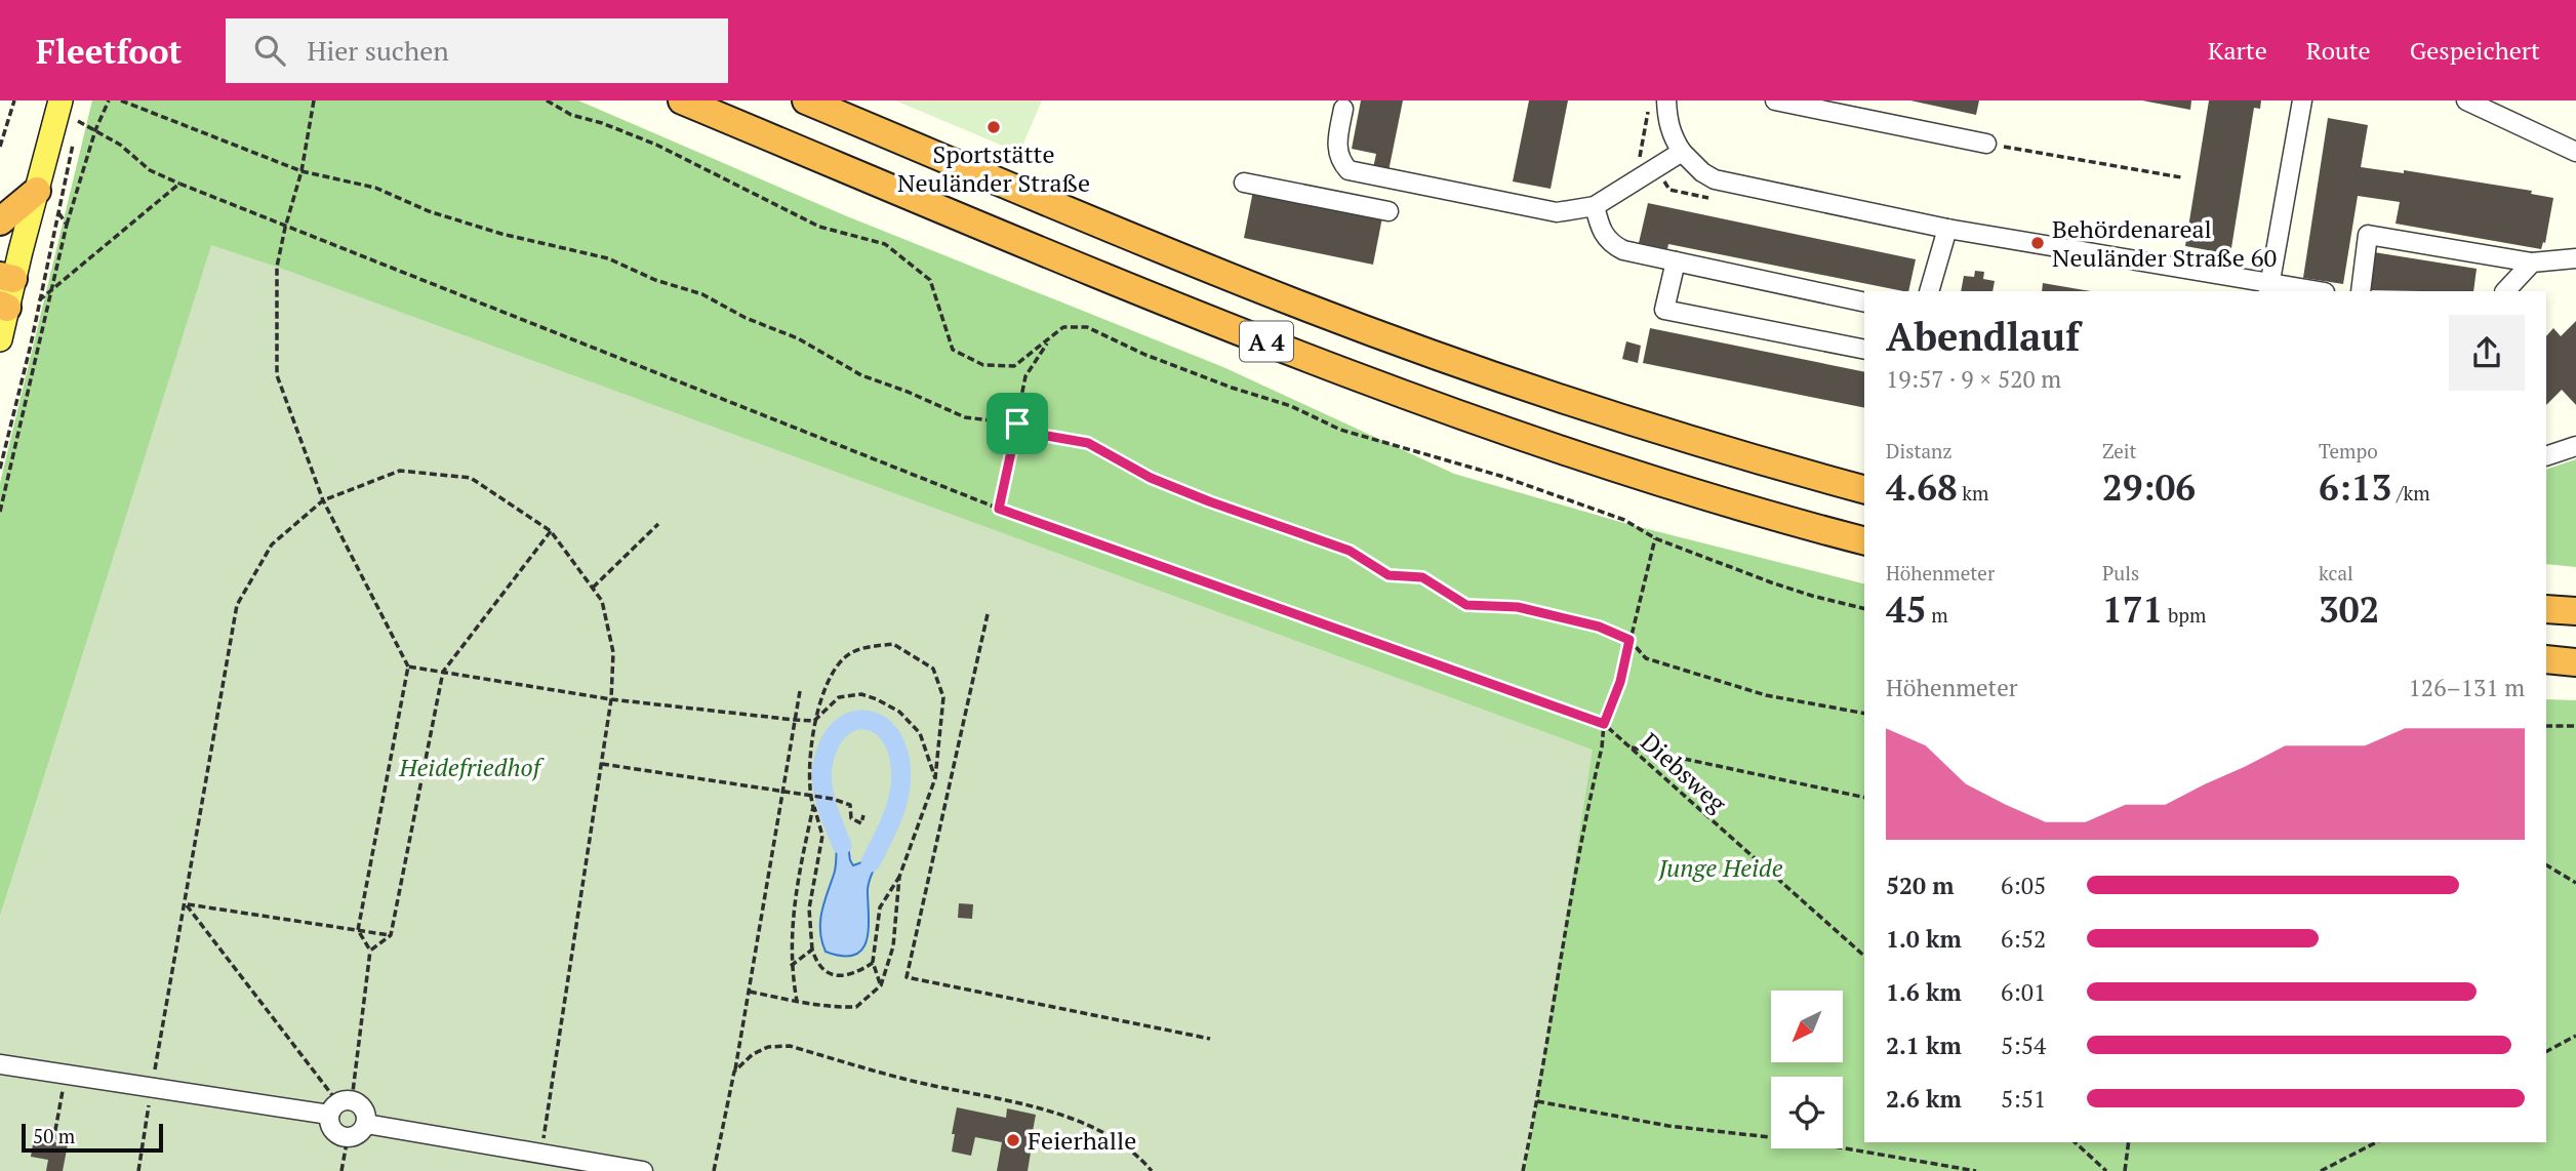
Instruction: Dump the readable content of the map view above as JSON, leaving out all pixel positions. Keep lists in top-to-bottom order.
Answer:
{
  "streets": {
    "highway": ["A 4"],
    "path": ["Diebsweg"]
  },
  "parks": ["Heidefriedhof", "Junge Heide"],
  "places": ["Sportstätte Neuländer Straße", "Behördenareal Neuländer Straße 60", "Feierhalle"],
  "scale_bar": "50 m",
  "north": "bottom left",
  "page": {
    "header": "Fleetfoot",
    "search": "Hier suchen",
    "nav": ["Karte", "Route", "Gespeichert"],
    "heading": ["Abendlauf", "19:57 · 9 × 520 m"],
    "stats": [
      ["Distanz", "4.68 km"],
      ["Zeit", "29:06"],
      ["Tempo", "6:13 /km"],
      ["Höhenmeter", "45 m"],
      ["Puls", "171 bpm"],
      ["kcal", "302"]
    ],
    "chart": ["Höhenmeter", "126–131 m"],
    "list": [
      {
        "name": "520 m",
        "note": "6:05"
      },
      {
        "name": "1.0 km",
        "note": "6:52"
      },
      {
        "name": "1.6 km",
        "note": "6:01"
      },
      {
        "name": "2.1 km",
        "note": "5:54"
      },
      {
        "name": "2.6 km",
        "note": "5:51"
      }
    ],
    "scale": "50 m"
  }
}
